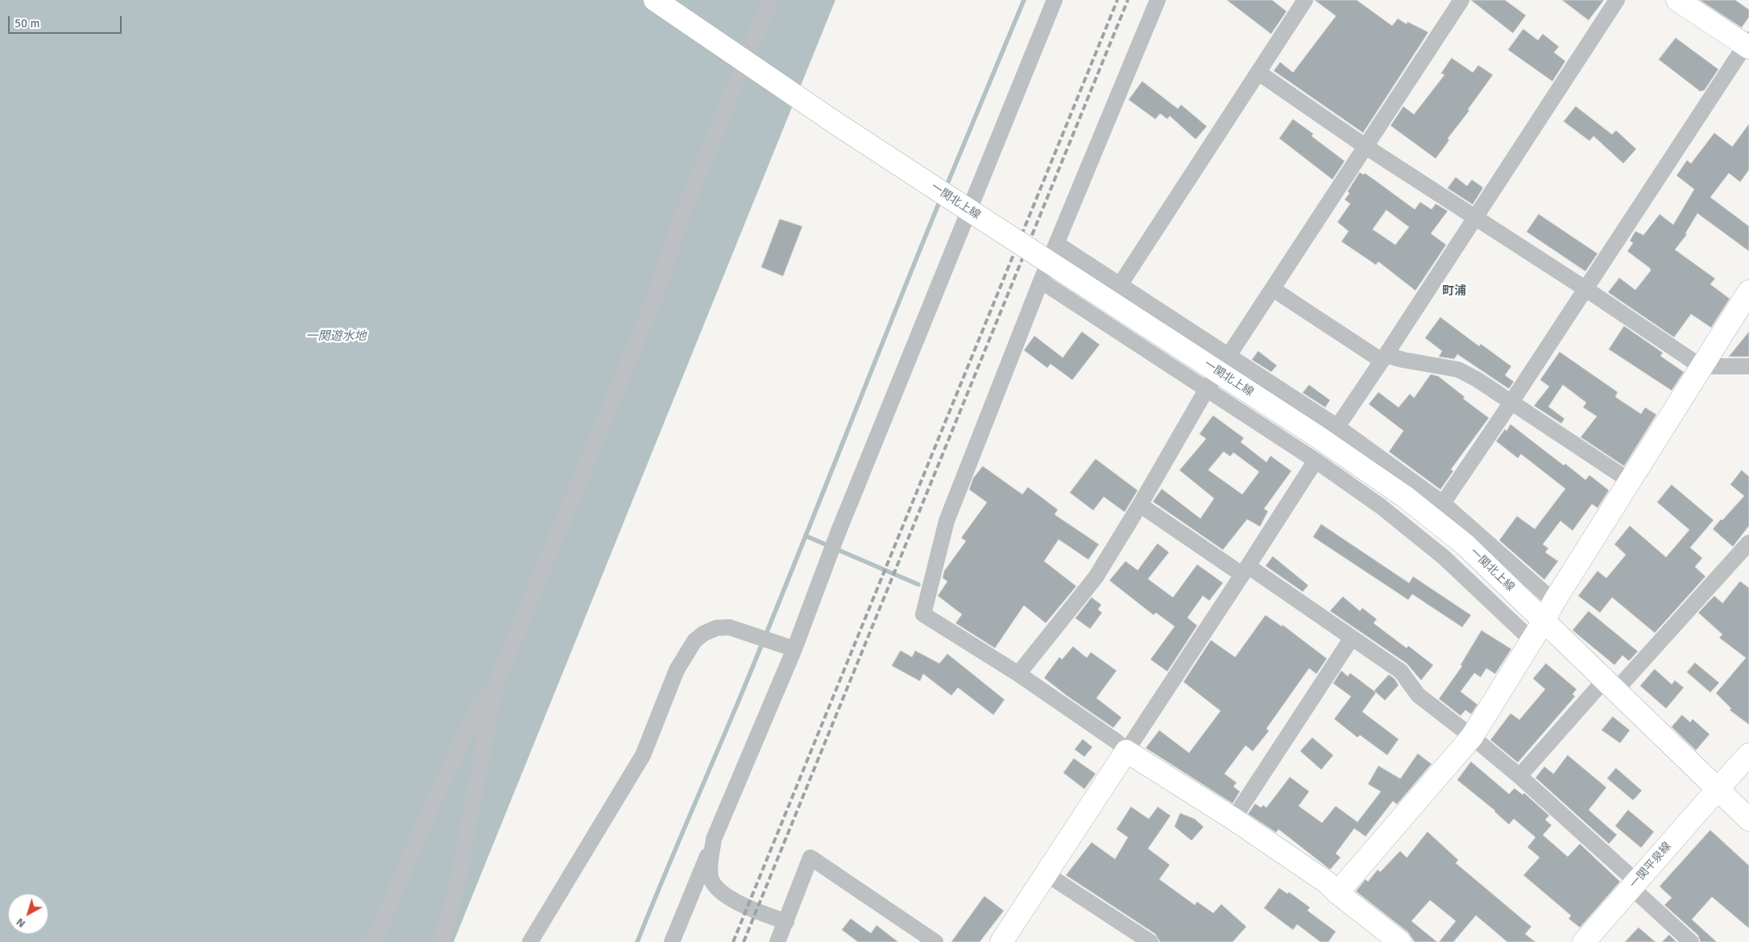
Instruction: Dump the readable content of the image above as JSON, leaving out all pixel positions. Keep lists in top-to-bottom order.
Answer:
{
  "streets": {
    "main road": ["一関北上線", "一関平泉線"]
  },
  "crossings": [
    ["一関北上線", "一関平泉線"]
  ],
  "districts": ["町浦"],
  "water": ["一関遊水地"],
  "scale_bar": "50 m",
  "north": "bottom left"
}
